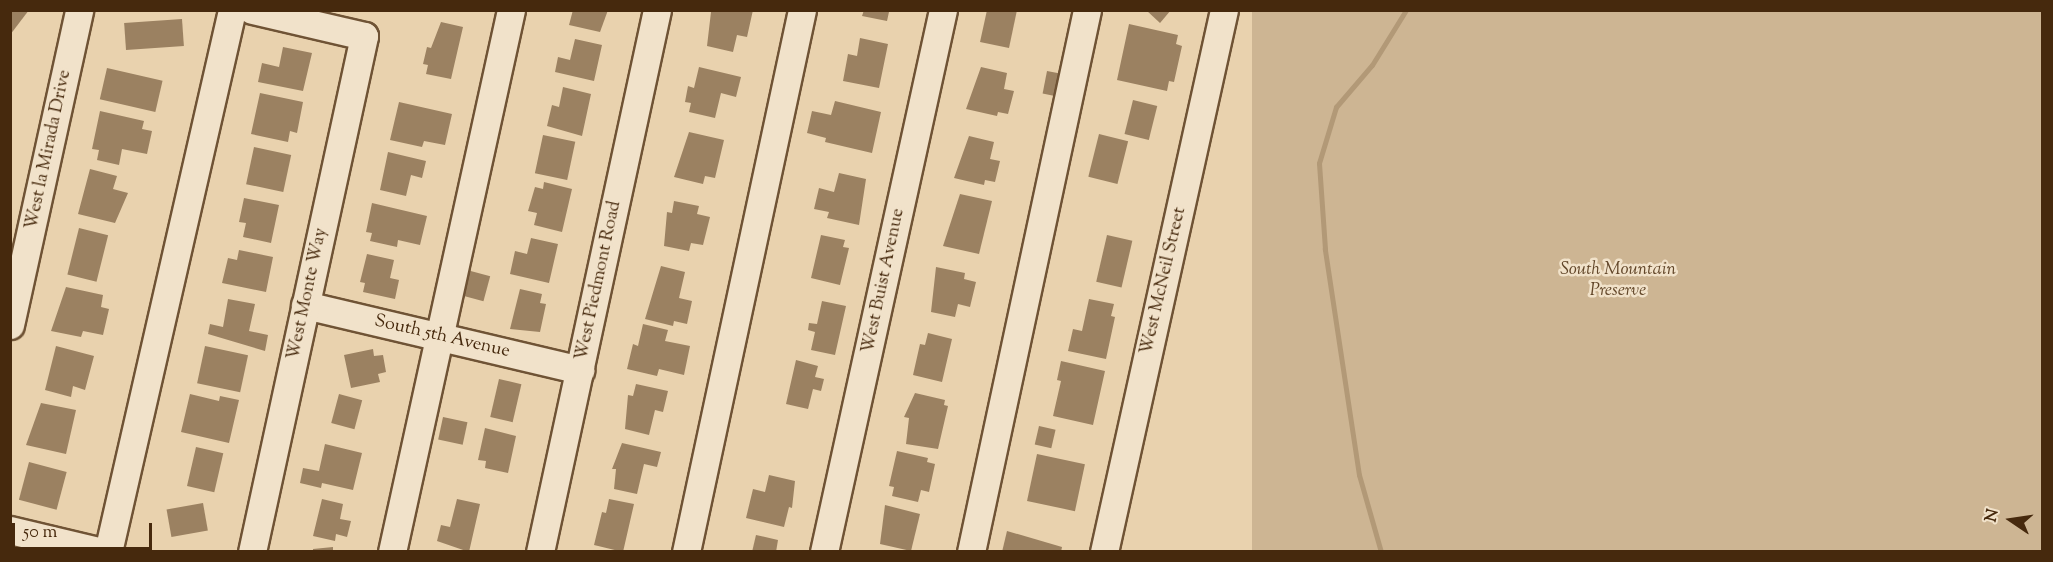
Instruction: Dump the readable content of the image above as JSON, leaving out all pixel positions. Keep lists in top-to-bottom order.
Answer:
{
  "streets": {
    "street": [
      "West la Mirada Drive",
      "West Piedmont Road",
      "West Buist Avenue",
      "West McNeil Street",
      "West Monte Way",
      "South 5th Avenue"
    ]
  },
  "crossings": [
    ["West Piedmont Road", "South 5th Avenue"],
    ["West Monte Way", "South 5th Avenue"]
  ],
  "parks": ["South Mountain Preserve"],
  "scale_bar": "50 m",
  "north": "left"
}
